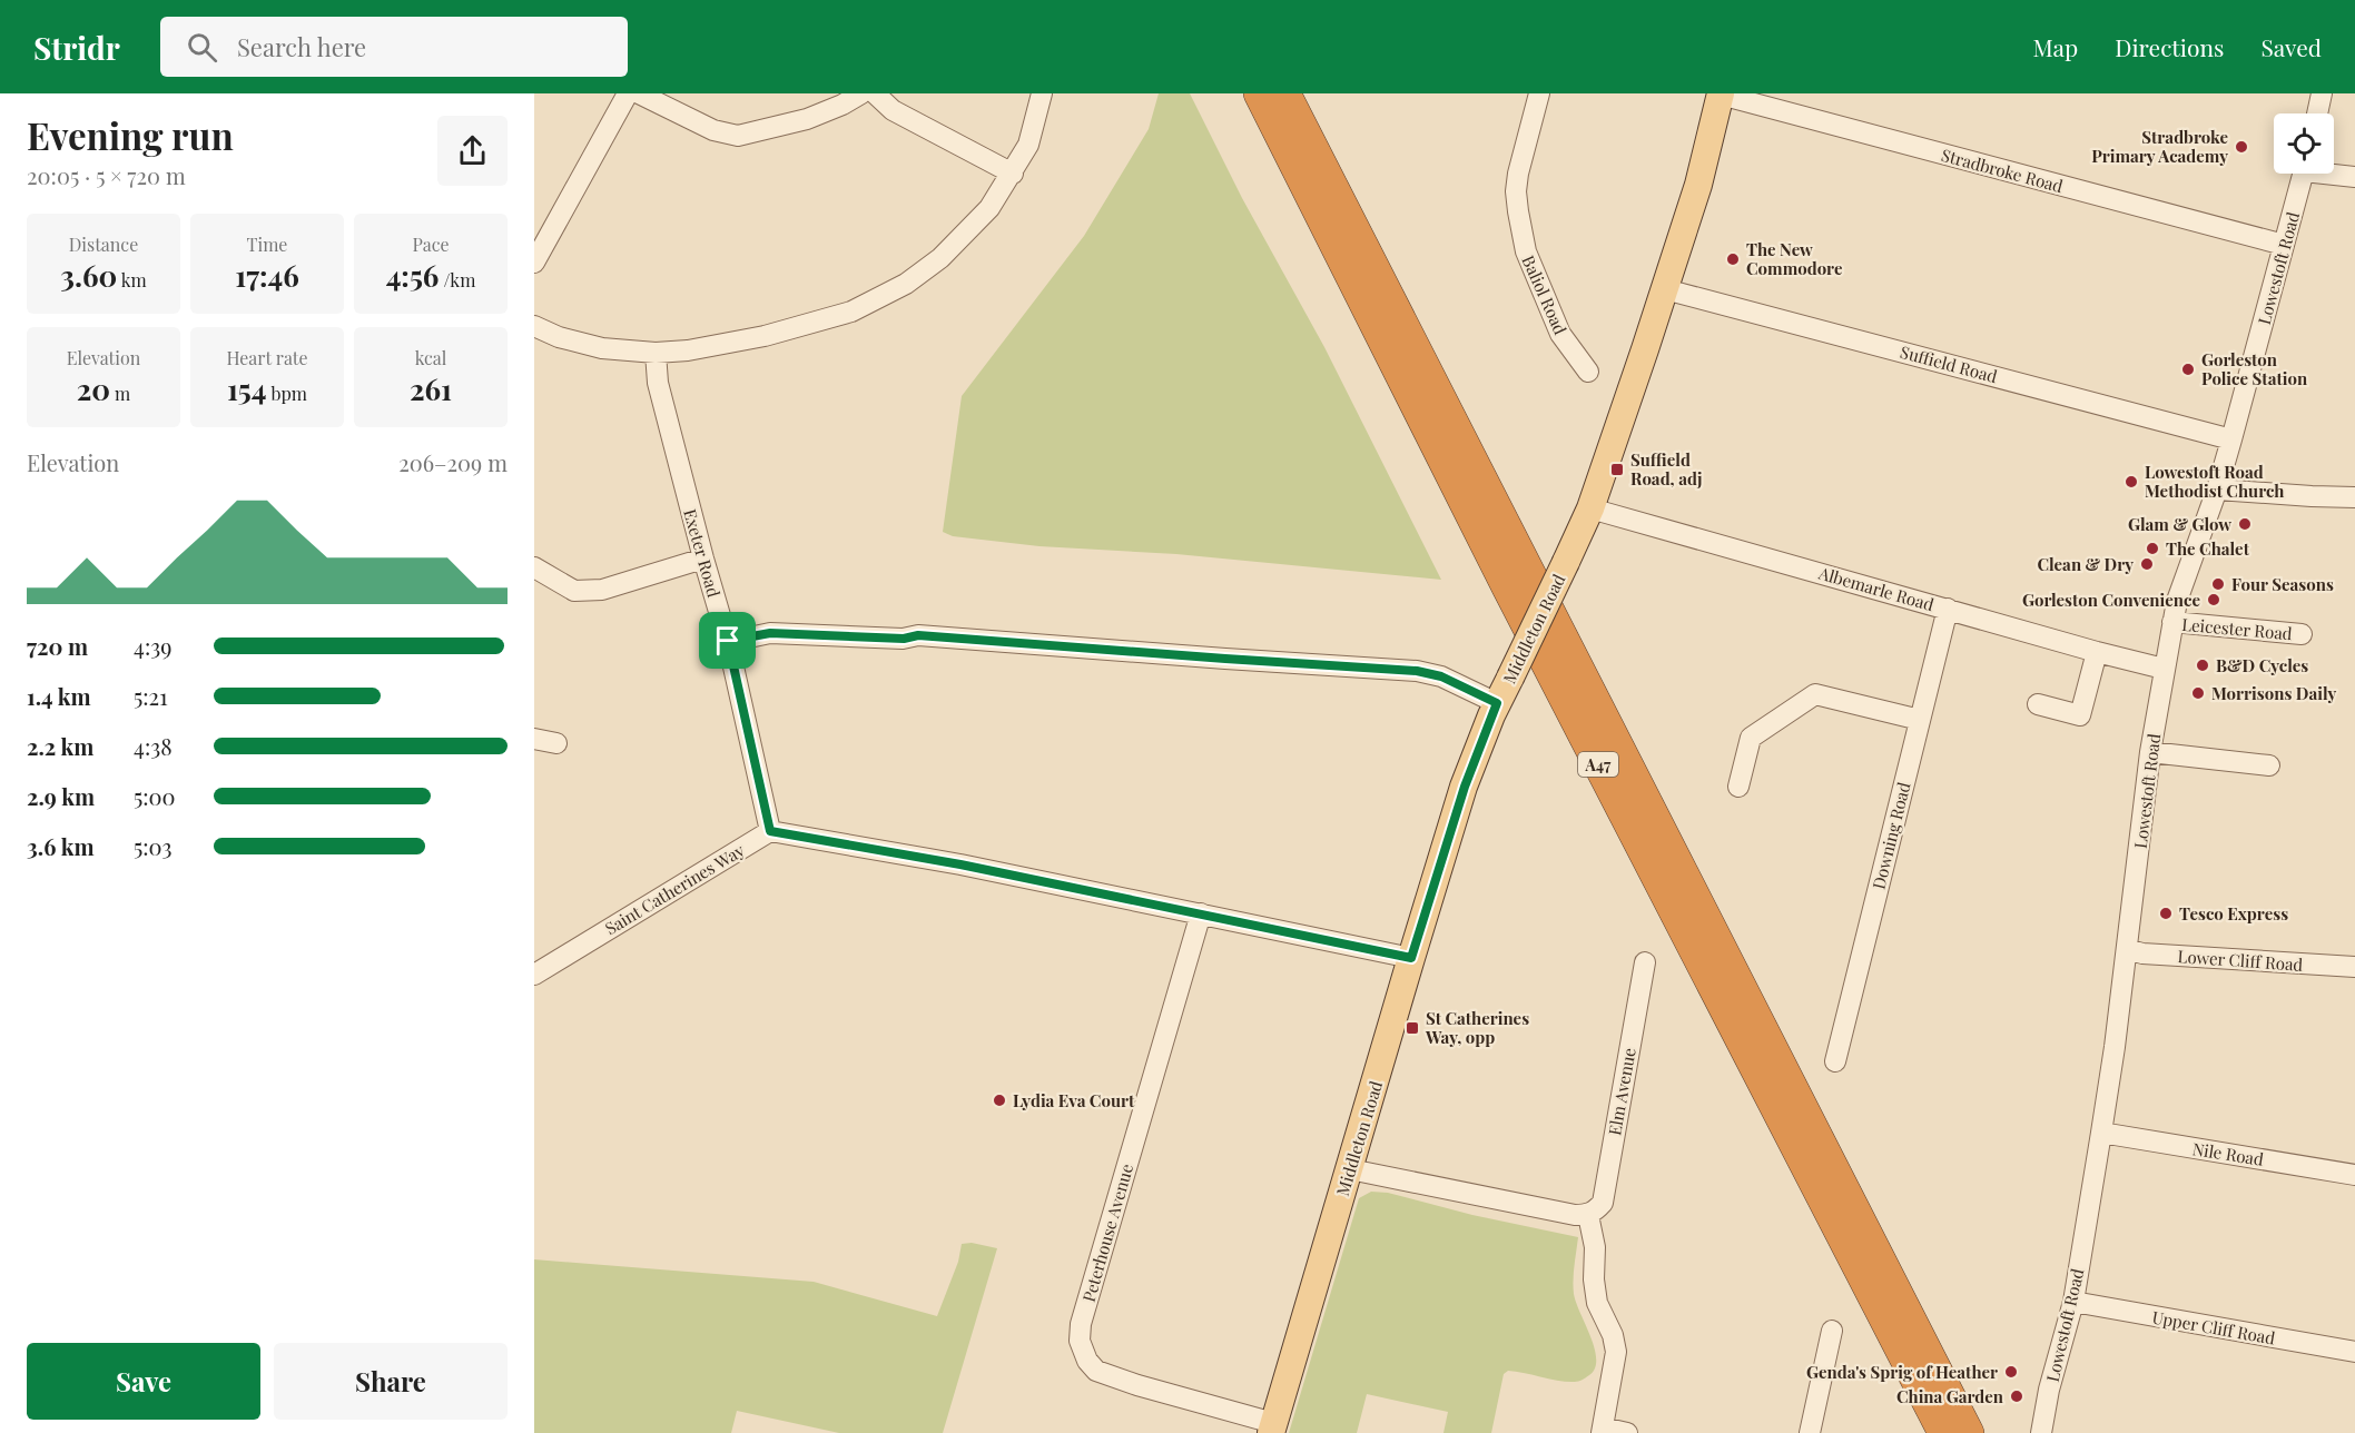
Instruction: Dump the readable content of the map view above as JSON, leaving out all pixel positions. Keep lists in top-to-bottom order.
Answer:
{
  "streets": {
    "highway": ["A47"],
    "main road": ["Middleton Road"],
    "street": [
      "Stradbroke Road",
      "Lowestoft Road",
      "Baliol Road",
      "Suffield Road",
      "Exeter Road",
      "Albemarle Road",
      "Leicester Road",
      "Downing Road",
      "Saint Catherines Way",
      "Lower Cliff Road",
      "Elm Avenue",
      "Nile Road",
      "Peterhouse Avenue",
      "Upper Cliff Road"
    ]
  },
  "crossings": [
    ["Stradbroke Road", "Lowestoft Road"],
    ["Stradbroke Road", "Middleton Road"],
    ["Lowestoft Road", "Suffield Road"],
    ["Lowestoft Road", "Albemarle Road"],
    ["Lowestoft Road", "Leicester Road"],
    ["Lowestoft Road", "Lower Cliff Road"],
    ["Lowestoft Road", "Nile Road"],
    ["Lowestoft Road", "Upper Cliff Road"],
    ["Suffield Road", "Middleton Road"],
    ["Exeter Road", "Saint Catherines Way"],
    ["Albemarle Road", "Middleton Road"],
    ["Albemarle Road", "Downing Road"],
    ["Middleton Road", "Peterhouse Avenue"]
  ],
  "places": {
    "other": [
      "Stradbroke Primary Academy",
      "The New Commodore",
      "Gorleston Police Station",
      "Lowestoft Road Methodist Church",
      "Glam & Glow",
      "The Chalet",
      "Clean & Dry",
      "Four Seasons",
      "Gorleston Convenience",
      "B&D Cycles",
      "Morrisons Daily",
      "Tesco Express",
      "Lydia Eva Court",
      "Genda's Sprig of Heather",
      "China Garden"
    ],
    "transit": ["Suffield Road, adj", "St Catherines Way, opp"]
  },
  "page": {
    "header": "Stridr",
    "search": "Search here",
    "nav": ["Map", "Directions", "Saved"],
    "heading": ["Evening run", "20:05 · 5 × 720 m"],
    "stats": [
      ["Distance", "3.60 km"],
      ["Time", "17:46"],
      ["Pace", "4:56 /km"],
      ["Elevation", "20 m"],
      ["Heart rate", "154 bpm"],
      ["kcal", "261"]
    ],
    "chart": ["Elevation", "206–209 m"],
    "list": [
      {
        "name": "720 m",
        "note": "4:39"
      },
      {
        "name": "1.4 km",
        "note": "5:21"
      },
      {
        "name": "2.2 km",
        "note": "4:38"
      },
      {
        "name": "2.9 km",
        "note": "5:00"
      },
      {
        "name": "3.6 km",
        "note": "5:03"
      }
    ],
    "buttons": ["Save", "Share"]
  }
}
